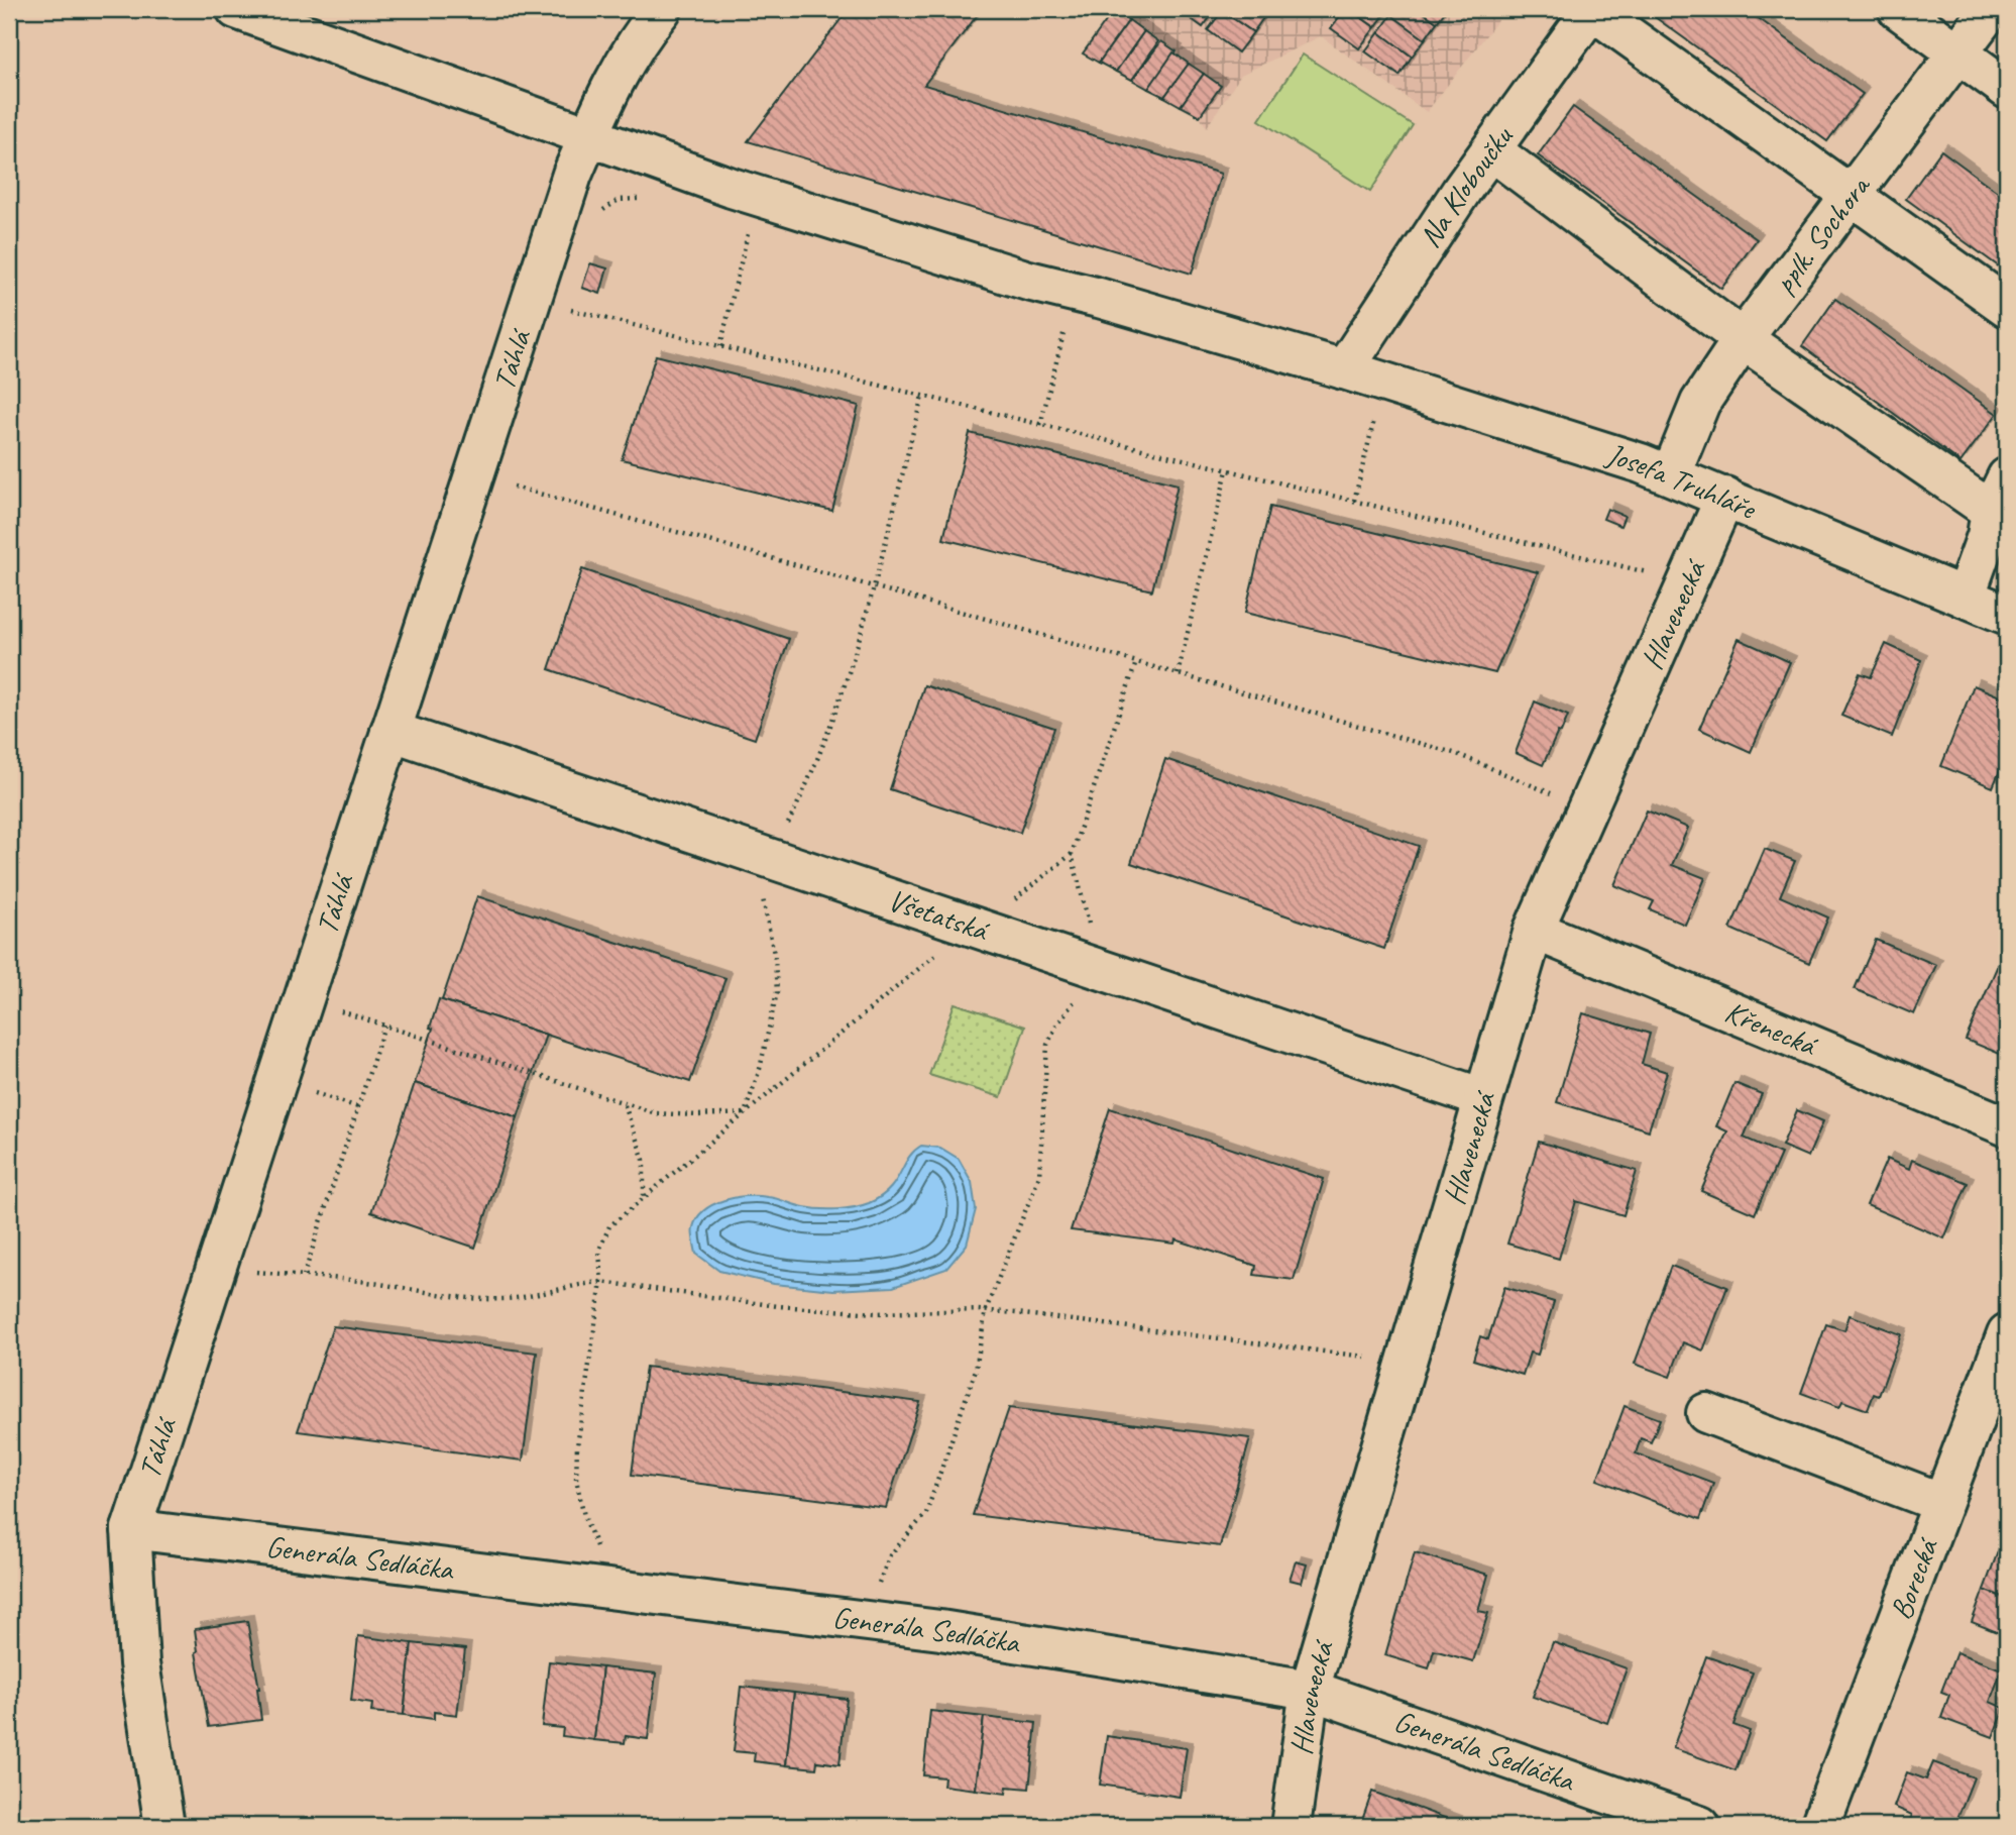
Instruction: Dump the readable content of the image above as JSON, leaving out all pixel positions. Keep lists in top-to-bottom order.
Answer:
{
  "streets": {
    "street": [
      "Na Kloboučku",
      "pplk. Sochora",
      "Táhlá",
      "Josefa Truhláře",
      "Hlavenecká",
      "Všetatská",
      "Křenecká",
      "Generála Sedláčka",
      "Borecká"
    ]
  },
  "crossings": [
    ["Na Kloboučku", "Josefa Truhláře"],
    ["pplk. Sochora", "Josefa Truhláře"],
    ["Táhlá", "Josefa Truhláře"],
    ["Táhlá", "Všetatská"],
    ["Táhlá", "Generála Sedláčka"],
    ["Josefa Truhláře", "Hlavenecká"],
    ["Hlavenecká", "Všetatská"],
    ["Hlavenecká", "Křenecká"],
    ["Hlavenecká", "Generála Sedláčka"]
  ]
}
